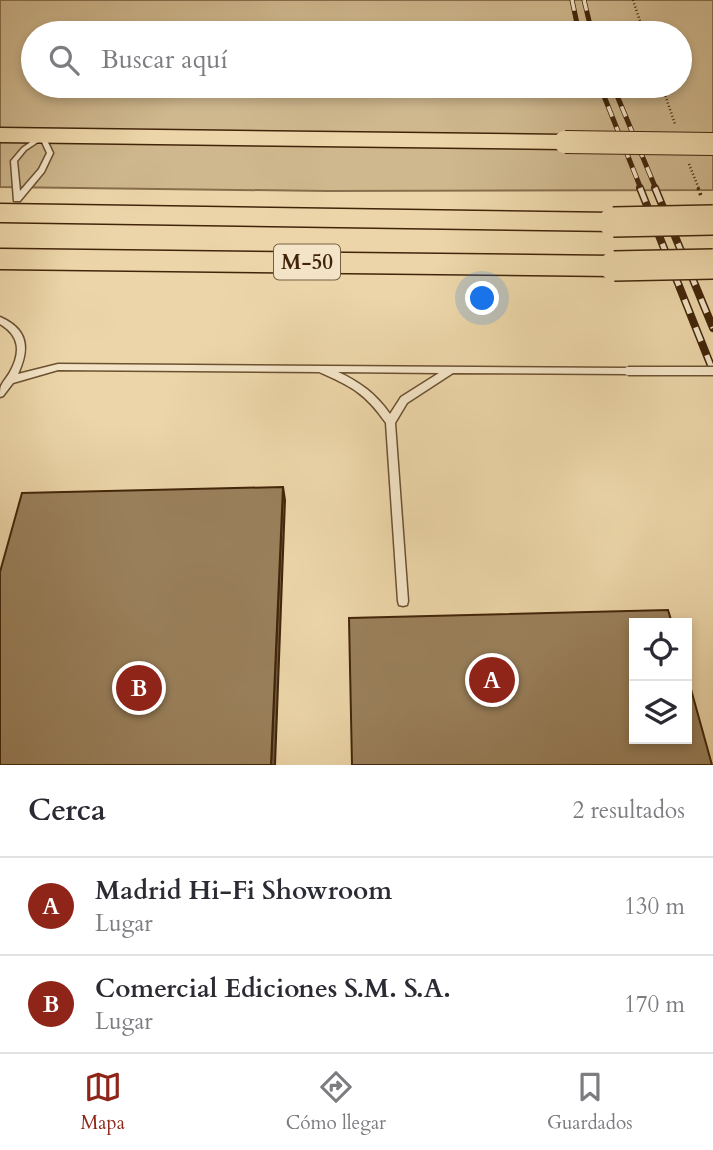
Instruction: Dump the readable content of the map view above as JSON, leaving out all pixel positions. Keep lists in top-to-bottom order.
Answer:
{
  "streets": {
    "highway": ["M-50"]
  },
  "page": {
    "search": "Buscar aquí",
    "pins": ["A", "B"],
    "heading": ["Cerca", "2 resultados"],
    "list": [
      {
        "mark": "A",
        "name": "Madrid Hi-Fi Showroom",
        "note": "Lugar",
        "value": "130 m"
      },
      {
        "mark": "B",
        "name": "Comercial Ediciones S.M. S.A.",
        "note": "Lugar",
        "value": "170 m"
      }
    ],
    "nav": ["Mapa", "Cómo llegar", "Guardados"]
  }
}
